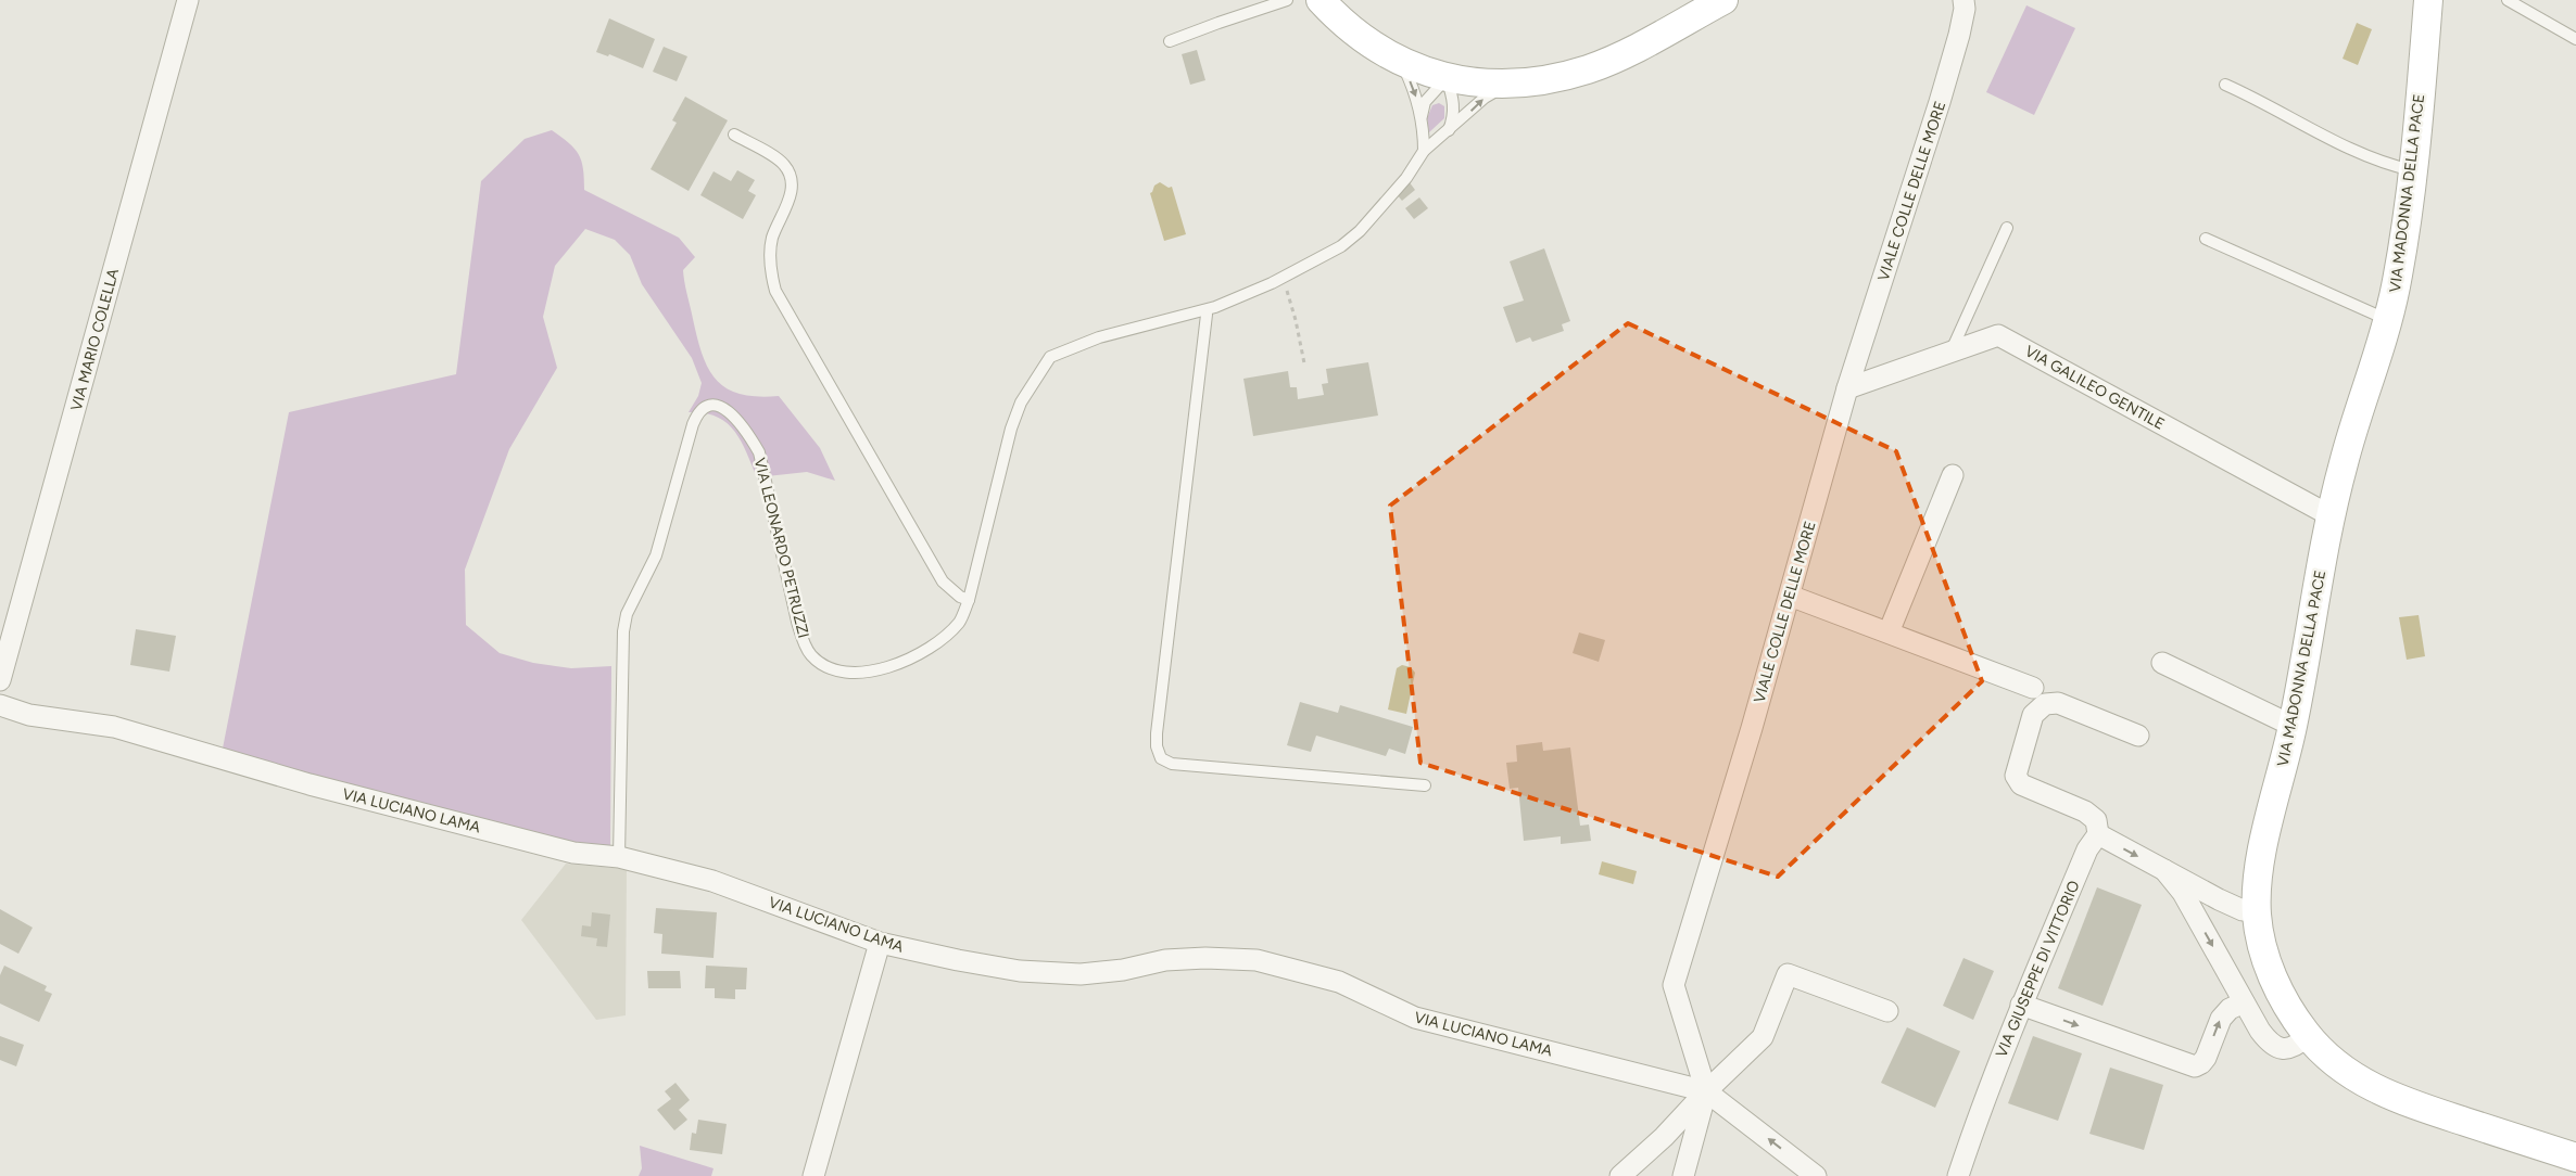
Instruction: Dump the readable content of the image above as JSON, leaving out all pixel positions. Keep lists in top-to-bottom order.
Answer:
{
  "streets": {
    "main road": ["VIA MADONNA DELLA PACE"],
    "street": [
      "VIALE COLLE DELLE MORE",
      "VIA MARIO COLELLA",
      "VIA GALILEO GENTILE",
      "VIA LUCIANO LAMA",
      "VIA GIUSEPPE DI VITTORIO"
    ],
    "lane": ["VIA LEONARDO PETRUZZI"]
  },
  "crossings": [
    ["VIALE COLLE DELLE MORE", "VIA GALILEO GENTILE"],
    ["VIALE COLLE DELLE MORE", "VIA LUCIANO LAMA"],
    ["VIA MADONNA DELLA PACE", "VIA GALILEO GENTILE"],
    ["VIA LEONARDO PETRUZZI", "VIA LUCIANO LAMA"]
  ]
}
